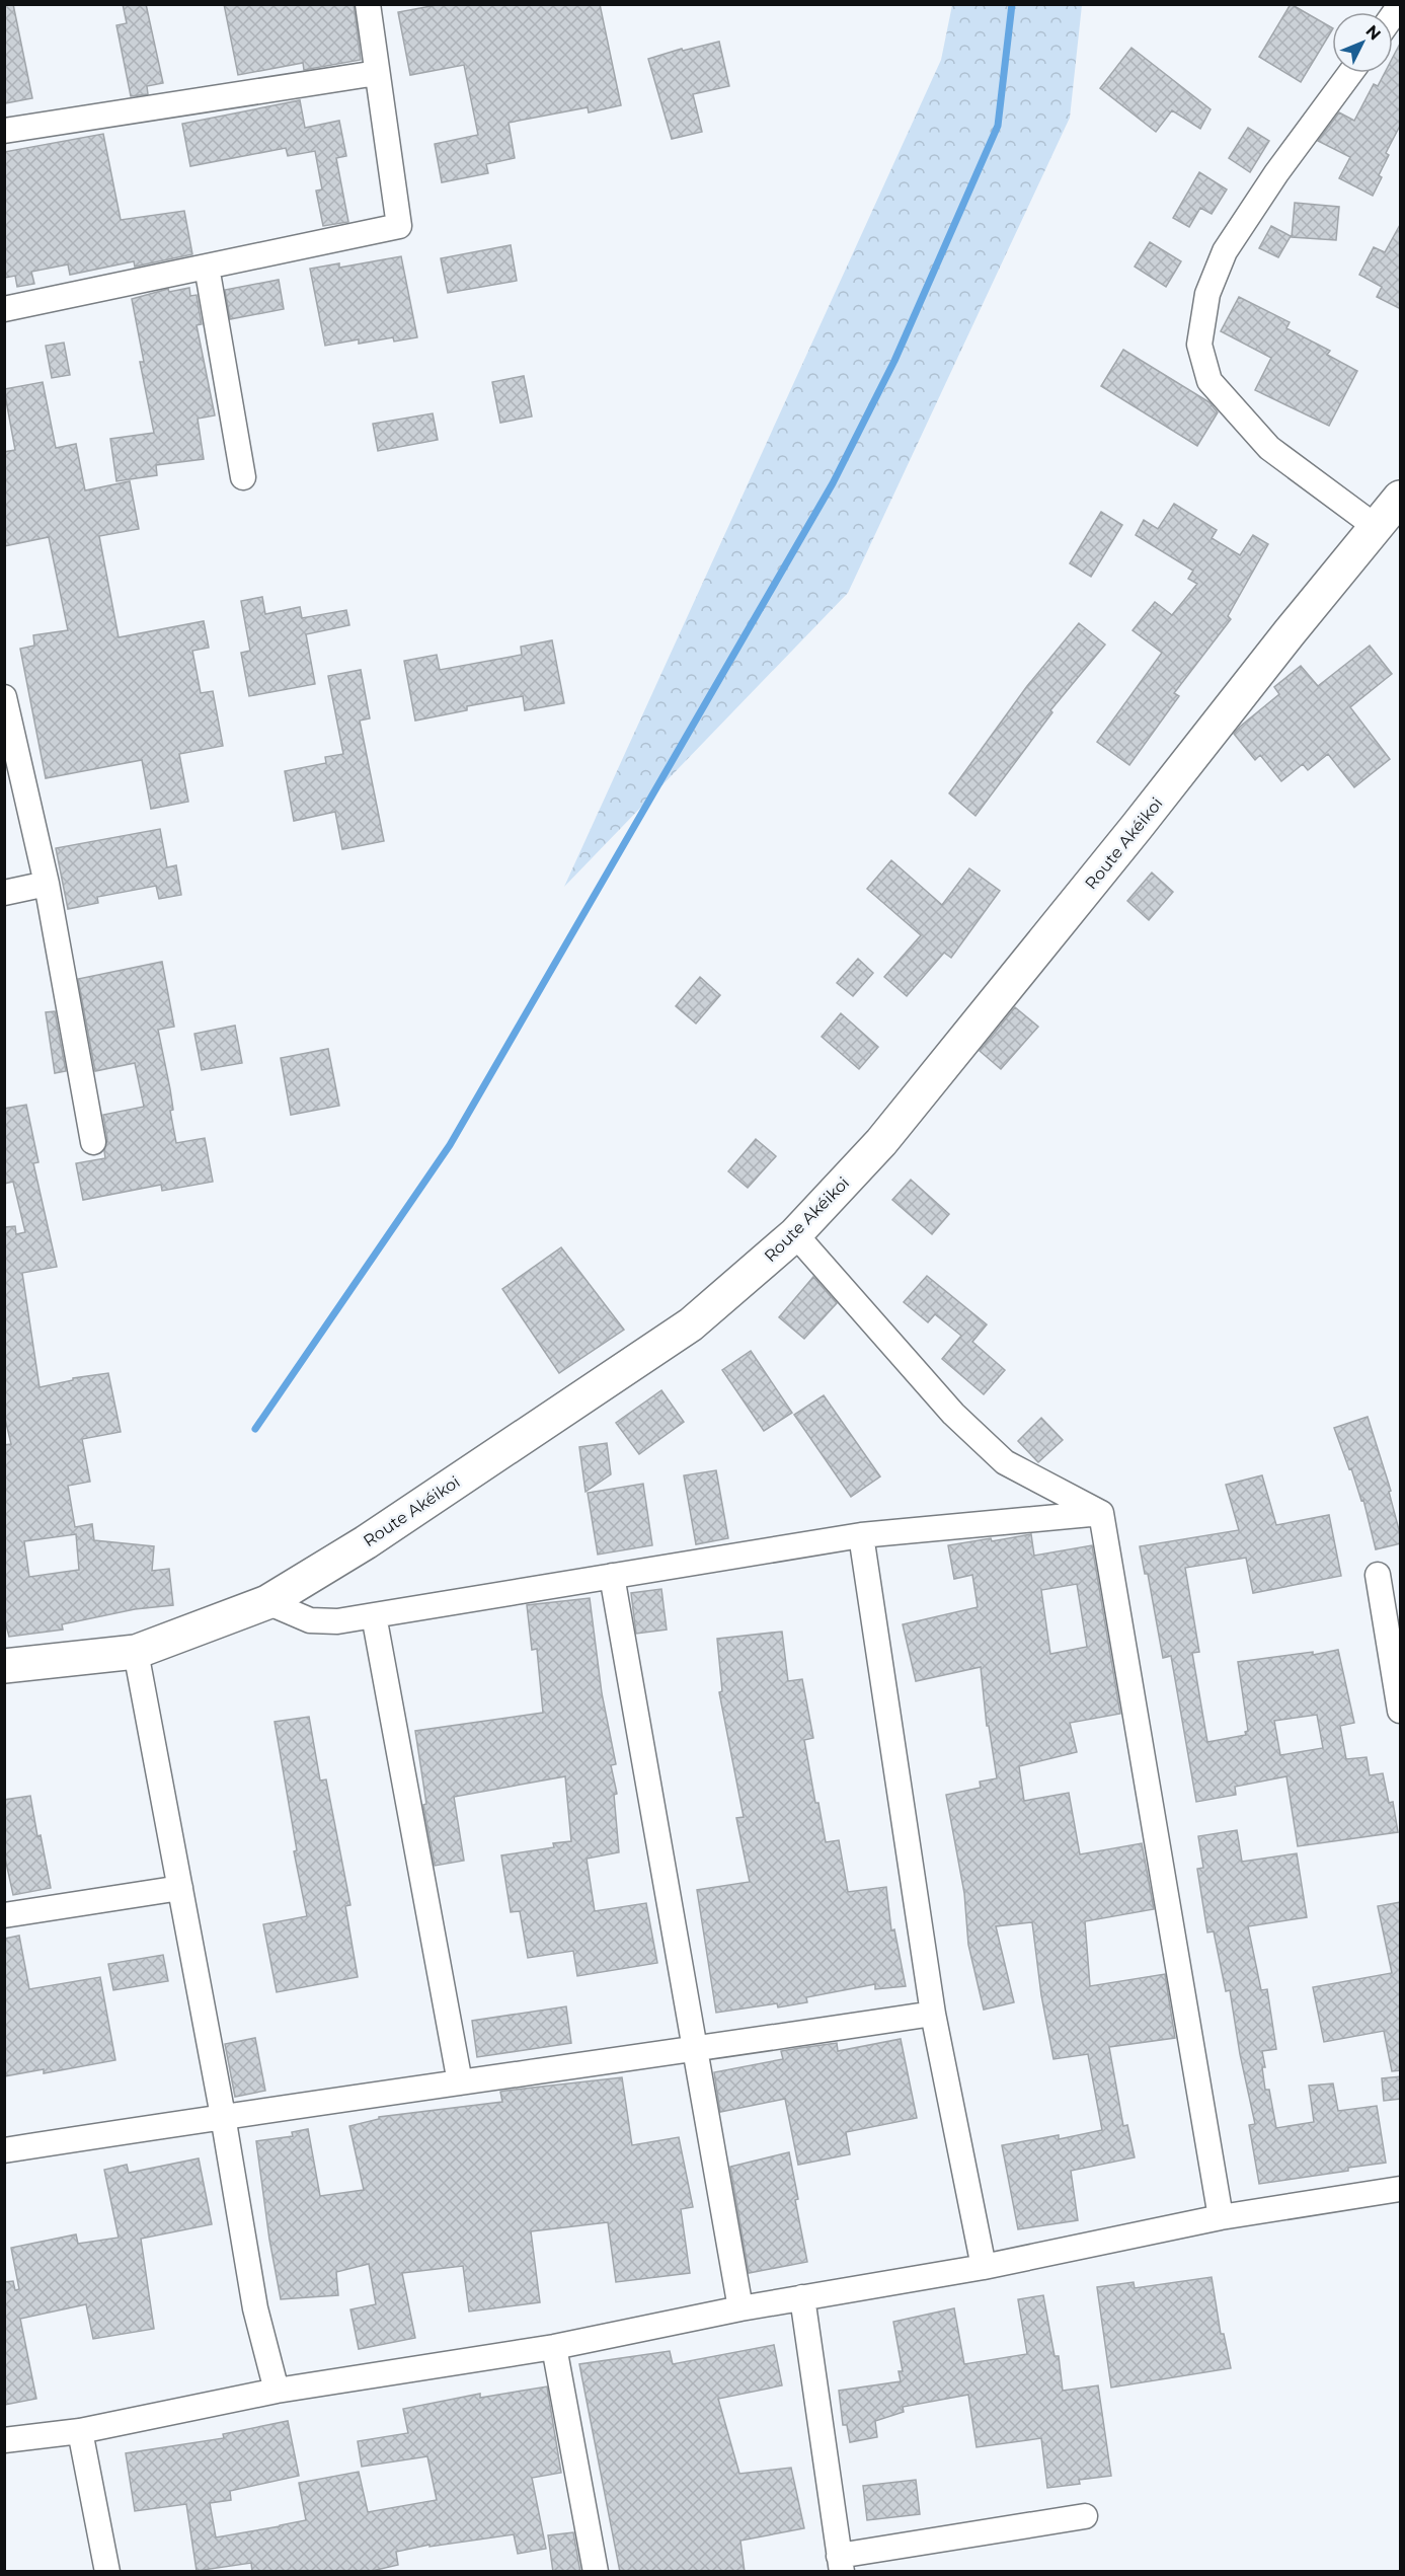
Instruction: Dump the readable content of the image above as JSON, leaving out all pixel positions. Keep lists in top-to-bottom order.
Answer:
{
  "streets": {
    "street": ["Route Akéikoi"]
  },
  "north": "top right"
}
